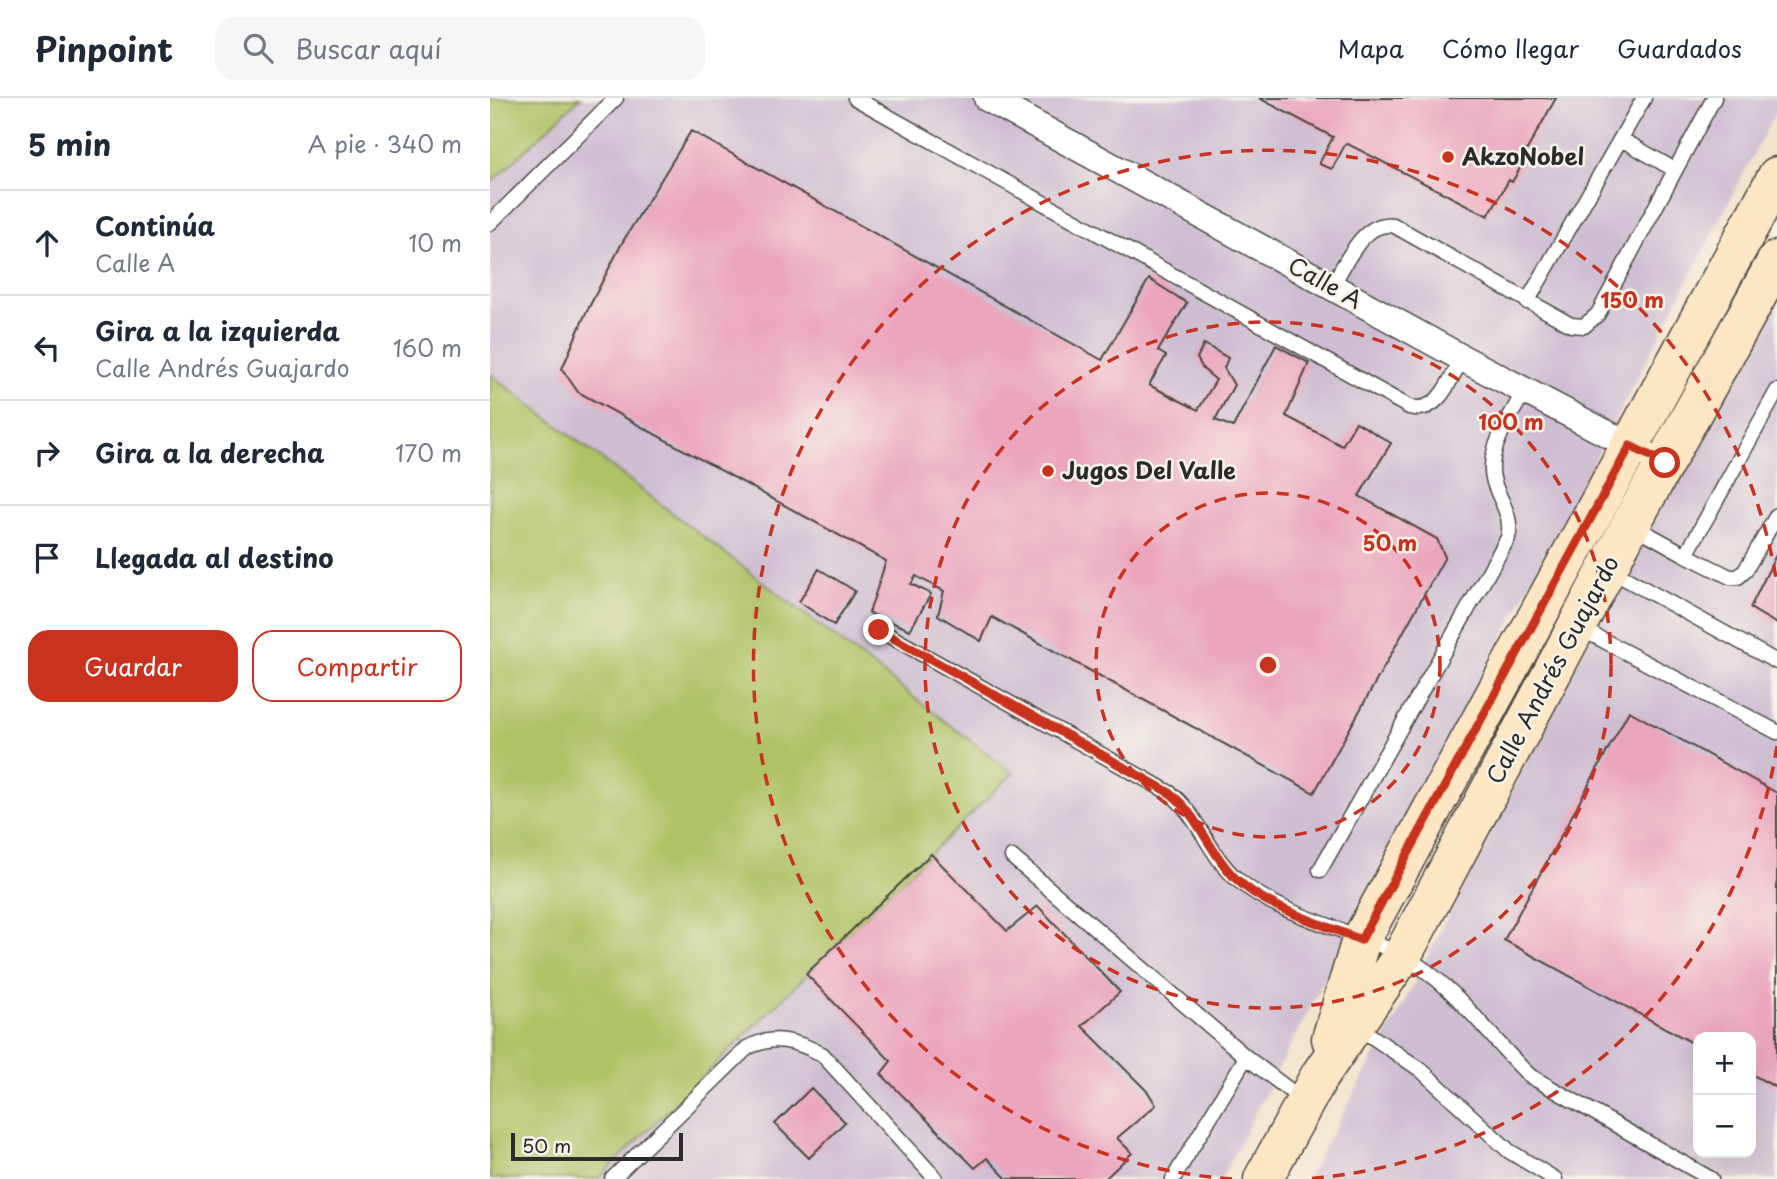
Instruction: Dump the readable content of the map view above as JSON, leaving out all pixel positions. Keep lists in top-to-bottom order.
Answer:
{
  "streets": {
    "main road": ["Calle Andrés Guajardo"],
    "street": ["Calle A"]
  },
  "crossings": [
    ["Calle A", "Calle Andrés Guajardo"]
  ],
  "places": ["AkzoNobel", "Jugos Del Valle"],
  "scale_bar": "50 m",
  "page": {
    "header": "Pinpoint",
    "search": "Buscar aquí",
    "nav": ["Mapa", "Cómo llegar", "Guardados"],
    "heading": ["5 min", "A pie · 340 m"],
    "list": [
      ["Continúa", "Calle A", "10 m"],
      ["Gira a la izquierda", "Calle Andrés Guajardo", "160 m"],
      ["Gira a la derecha", "170 m"],
      "Llegada al destino"
    ],
    "buttons": ["Guardar", "Compartir"],
    "map_buttons": ["+", "−"],
    "scale": "50 m"
  },
  "rings": ["150 m", "100 m", "50 m"]
}
